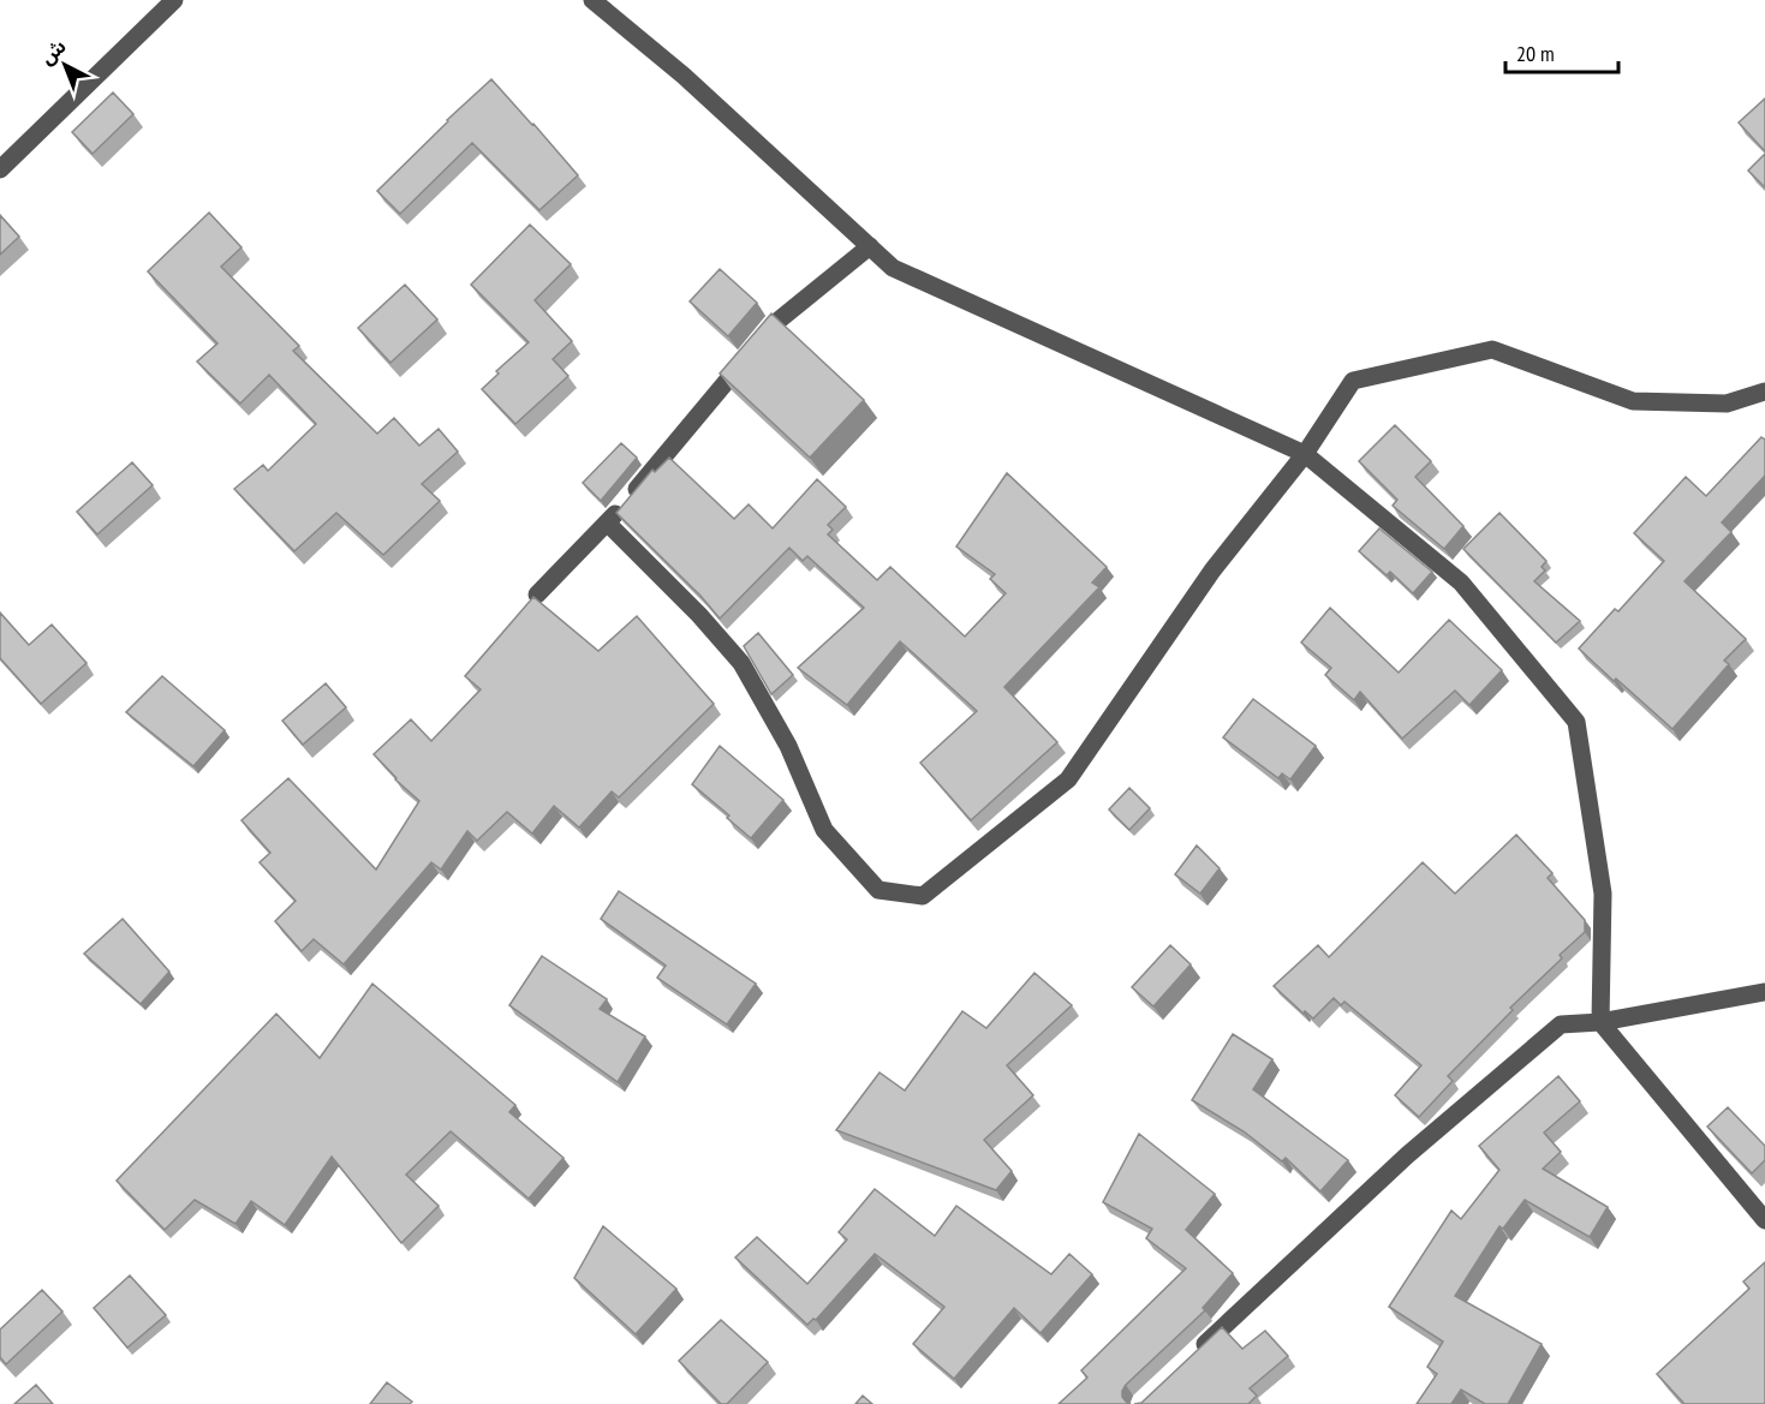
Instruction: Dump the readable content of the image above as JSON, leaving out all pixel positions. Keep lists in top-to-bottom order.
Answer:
{
  "scale_bar": "20 m",
  "north": "top left"
}
